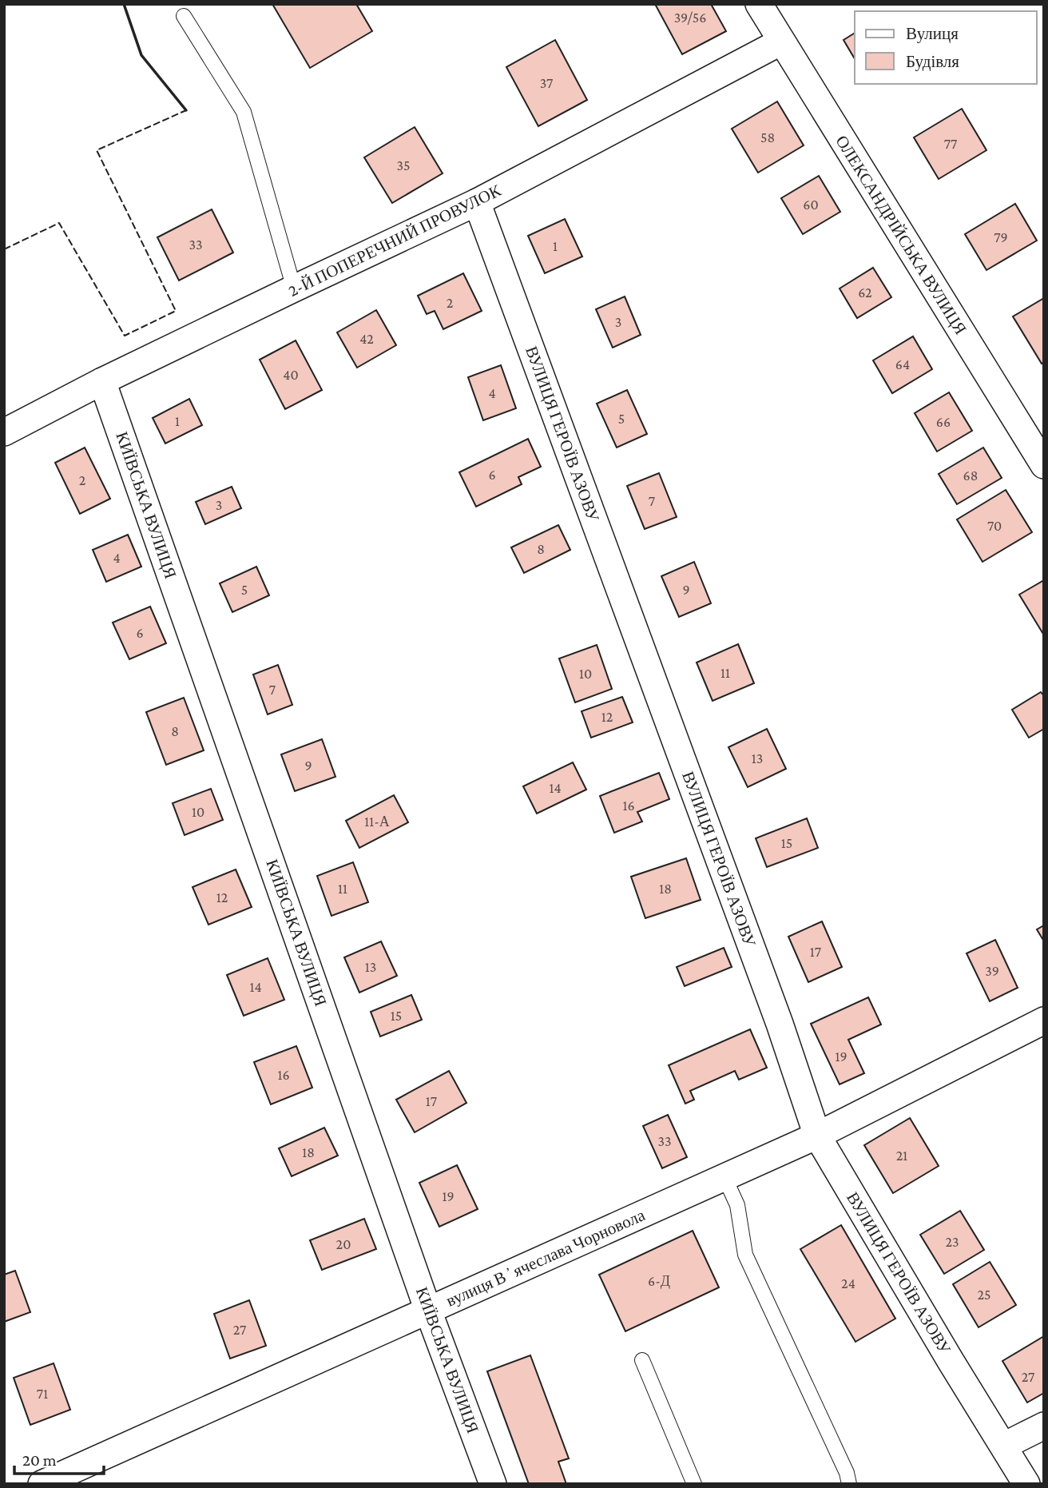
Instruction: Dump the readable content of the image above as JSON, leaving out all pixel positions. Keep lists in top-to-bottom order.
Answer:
{
  "streets": {
    "street": [
      "ОЛЕКСАНДРІЙСЬКА ВУЛИЦЯ",
      "2-Й ПОПЕРЕЧНИЙ ПРОВУЛОК",
      "ВУЛИЦЯ ГЕРОЇВ АЗОВУ",
      "КИЇВСЬКА ВУЛИЦЯ",
      "вулиця Вʼячеслава Чорновола"
    ]
  },
  "crossings": [
    ["ОЛЕКСАНДРІЙСЬКА ВУЛИЦЯ", "2-Й ПОПЕРЕЧНИЙ ПРОВУЛОК"],
    ["2-Й ПОПЕРЕЧНИЙ ПРОВУЛОК", "ВУЛИЦЯ ГЕРОЇВ АЗОВУ"],
    ["2-Й ПОПЕРЕЧНИЙ ПРОВУЛОК", "КИЇВСЬКА ВУЛИЦЯ"],
    ["ВУЛИЦЯ ГЕРОЇВ АЗОВУ", "вулиця Вʼячеслава Чорновола"],
    ["КИЇВСЬКА ВУЛИЦЯ", "вулиця Вʼячеслава Чорновола"]
  ],
  "house_numbers": [
    "39/56",
    "37",
    "58",
    "77",
    "35",
    "60",
    "79",
    "33",
    "1",
    "62",
    "2",
    "3",
    "42",
    "64",
    "40",
    "4",
    "5",
    "1",
    "66",
    "6",
    "68",
    "2",
    "7",
    "3",
    "70",
    "8",
    "4",
    "5",
    "9",
    "6",
    "11",
    "10",
    "7",
    "12",
    "8",
    "13",
    "9",
    "14",
    "16",
    "10",
    "11-А",
    "15",
    "11",
    "18",
    "12",
    "17",
    "13",
    "39",
    "14",
    "15",
    "19",
    "16",
    "17",
    "33",
    "18",
    "21",
    "19",
    "23",
    "20",
    "6-Д",
    "24",
    "25",
    "27",
    "27",
    "71"
  ],
  "legend": ["Вулиця", "Будівля"],
  "scale_bar": "20 m"
}
